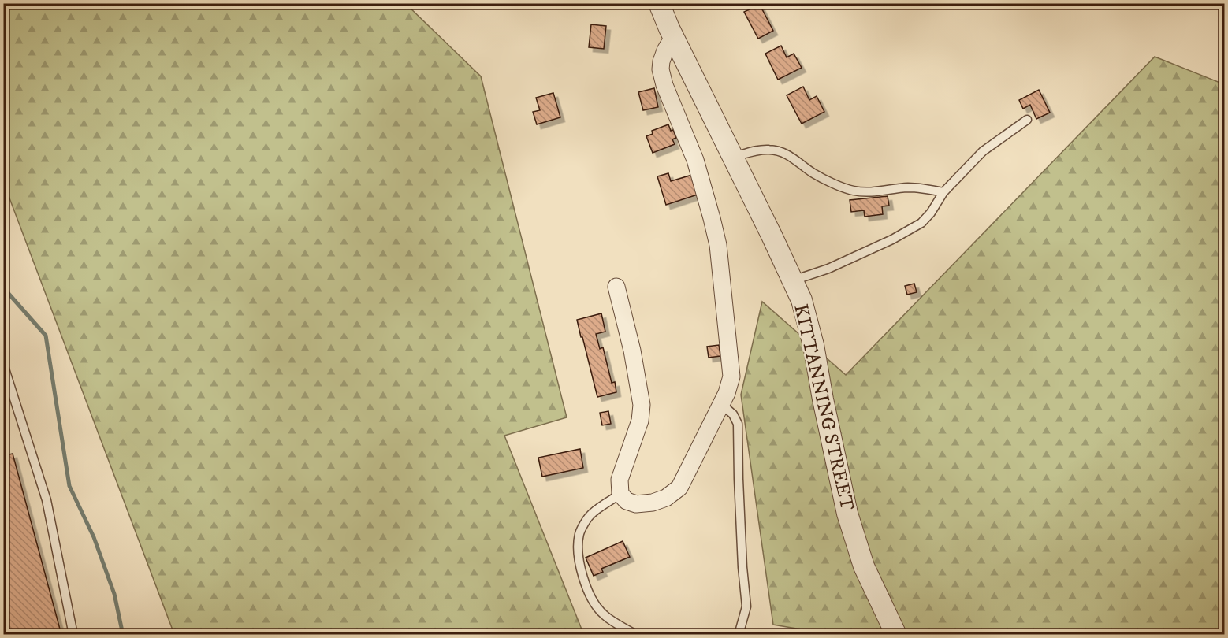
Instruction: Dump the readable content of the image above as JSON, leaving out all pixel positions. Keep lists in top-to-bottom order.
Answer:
{
  "streets": {
    "street": ["KITTANNING STREET"]
  }
}
